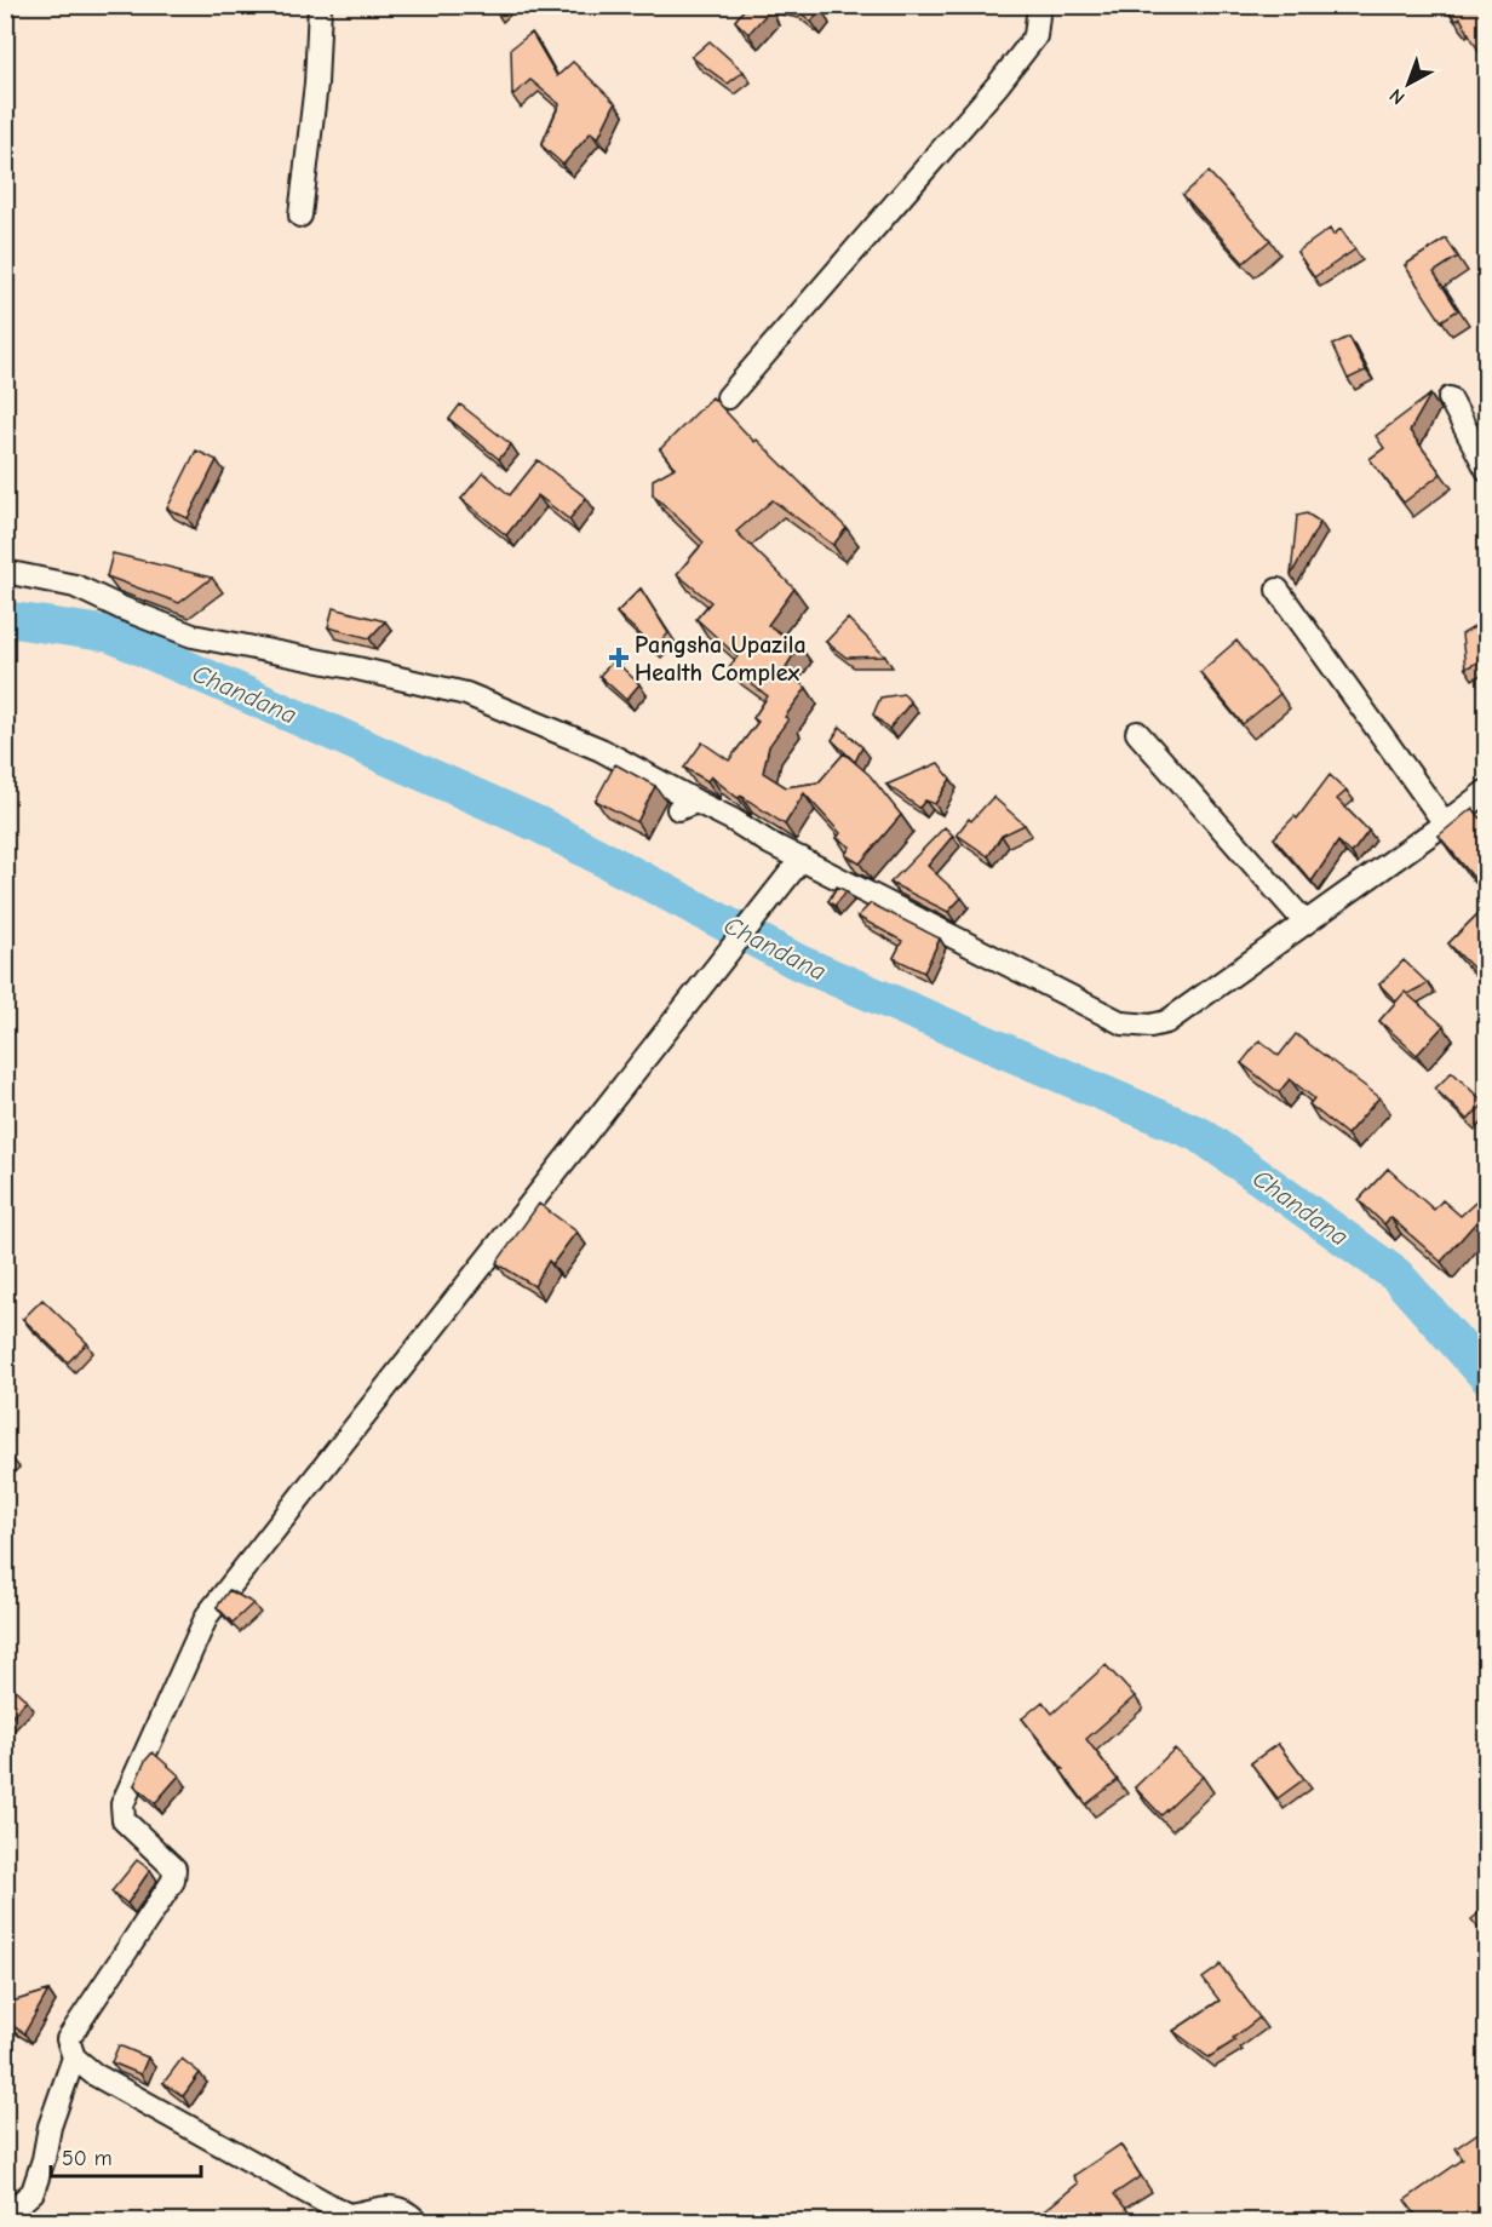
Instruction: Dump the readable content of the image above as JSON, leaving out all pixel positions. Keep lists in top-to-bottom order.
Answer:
{
  "water": ["Chandana"],
  "places": {
    "health": ["Pangsha Upazila Health Complex"]
  },
  "scale_bar": "50 m",
  "north": "bottom left"
}
